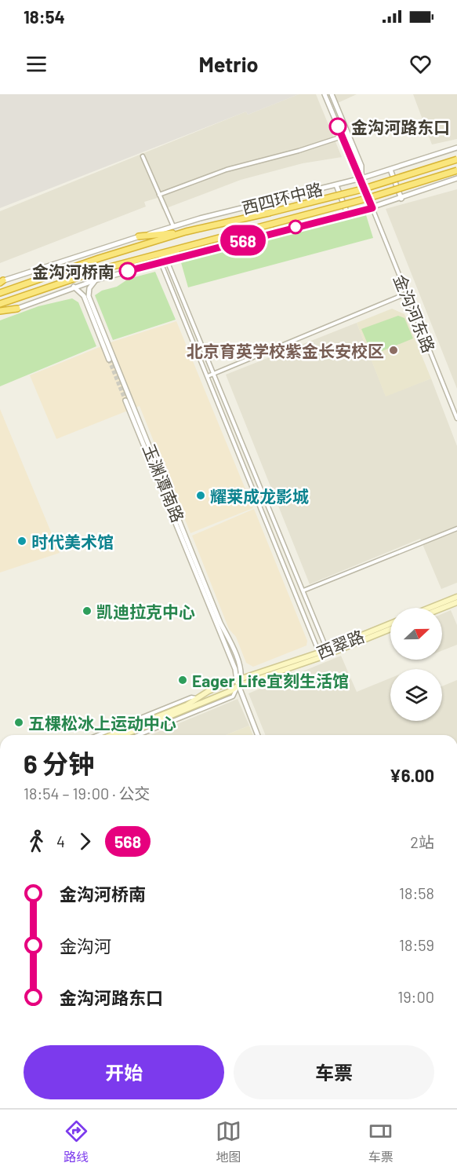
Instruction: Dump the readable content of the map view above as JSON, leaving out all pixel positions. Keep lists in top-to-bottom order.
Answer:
{
  "streets": {
    "highway": ["西四环中路"],
    "main road": ["西翠路"],
    "street": ["金沟河东路", "玉渊潭南路"]
  },
  "crossings": [
    ["西四环中路", "金沟河东路"],
    ["西四环中路", "玉渊潭南路"],
    ["玉渊潭南路", "西翠路"]
  ],
  "places": [
    "金沟河路东口",
    "金沟河桥南",
    "北京育英学校紫金长安校区",
    "耀莱成龙影城",
    "时代美术馆",
    "凯迪拉克中心",
    "Eager Life宜刻生活馆",
    "五棵松冰上运动中心"
  ],
  "lines": ["bus line 568"],
  "north": "right",
  "page": {
    "status": "18:54",
    "header": "Metrio",
    "on_map": "568",
    "heading": ["6 分钟", "18:54 – 19:00 · 公交", "¥6.00"],
    "legs": ["4", "568", "2站"],
    "list": [
      {
        "name": "金沟河桥南",
        "value": "18:58"
      },
      {
        "name": "金沟河",
        "value": "18:59"
      },
      {
        "name": "金沟河路东口",
        "value": "19:00"
      }
    ],
    "buttons": ["开始", "车票"],
    "tabs": ["路线", "地图", "车票"]
  }
}
